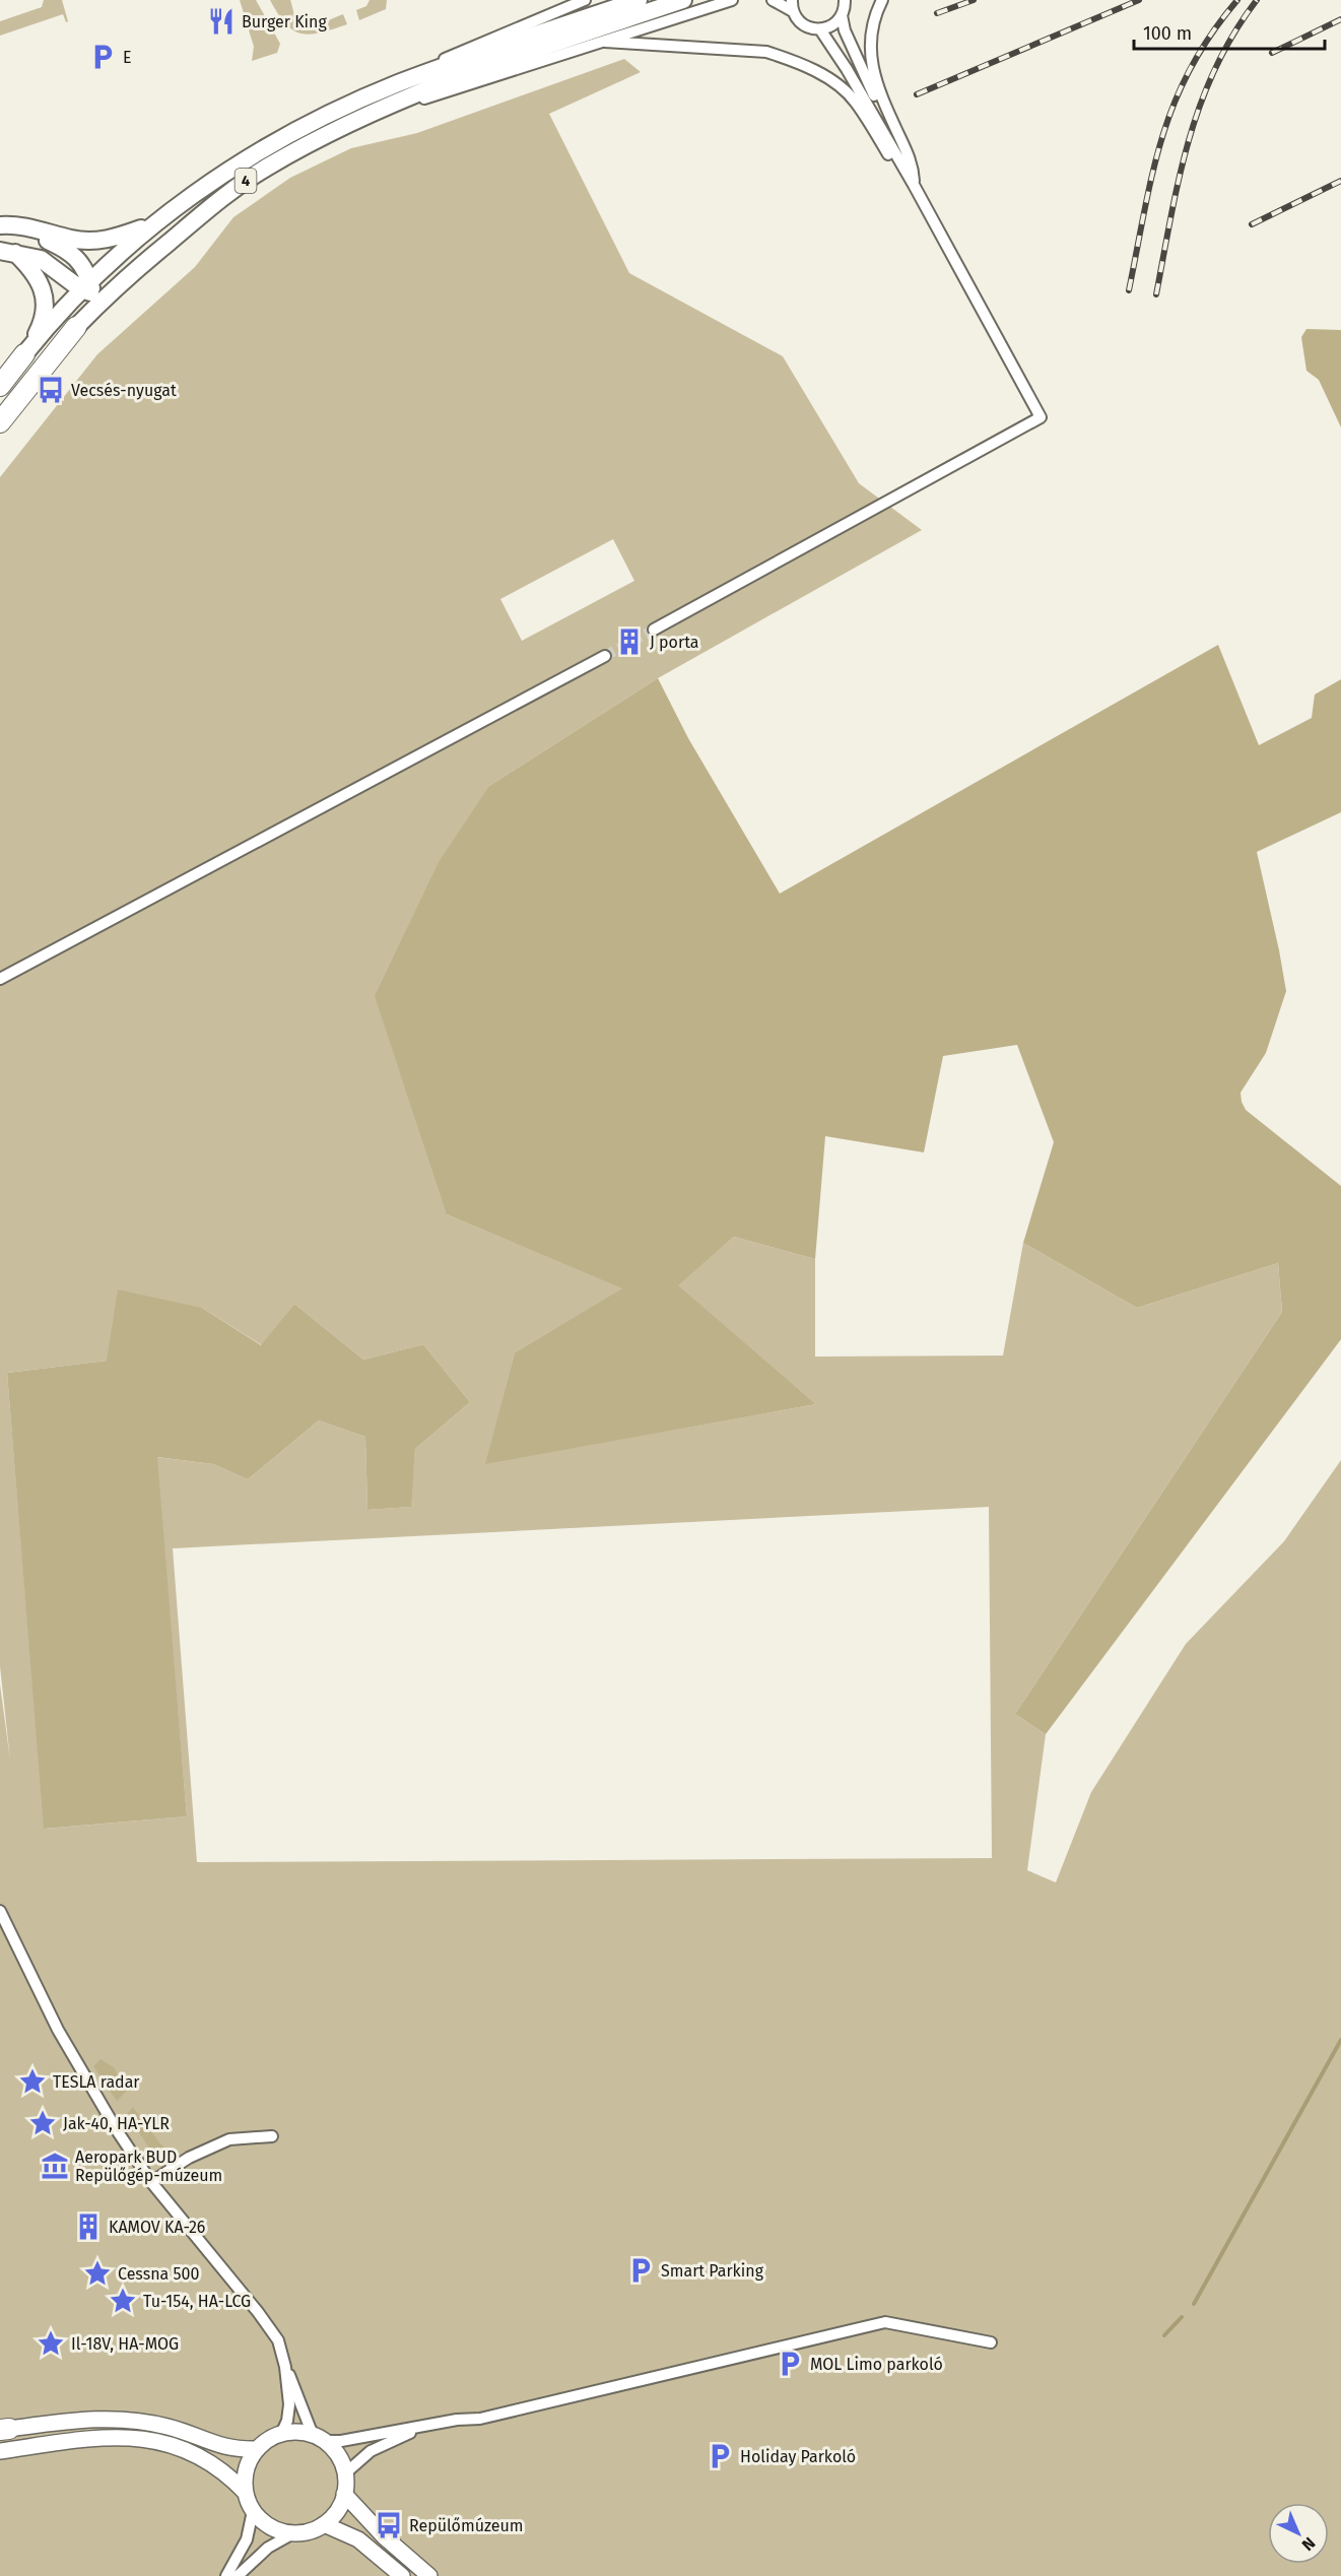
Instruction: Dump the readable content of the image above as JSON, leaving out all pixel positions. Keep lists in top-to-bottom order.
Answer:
{
  "streets": {
    "main road": ["4"]
  },
  "places": {
    "restaurant": ["Burger King"],
    "parking": [
      "E",
      "Smart Parking",
      "MOL Limo parkoló",
      "Holiday Parkoló"
    ],
    "bus stop": ["Vecsés-nyugat", "Repülőmúzeum"],
    "building": ["J porta", "KAMOV KA-26"],
    "place": [
      "TESLA radar",
      "Jak-40, HA-YLR",
      "Cessna 500",
      "Tu-154, HA-LCG",
      "Il-18V, HA-MOG"
    ],
    "museum": ["Aeropark BUD Repülőgép-múzeum"]
  },
  "scale_bar": "100 m",
  "north": "bottom right"
}
